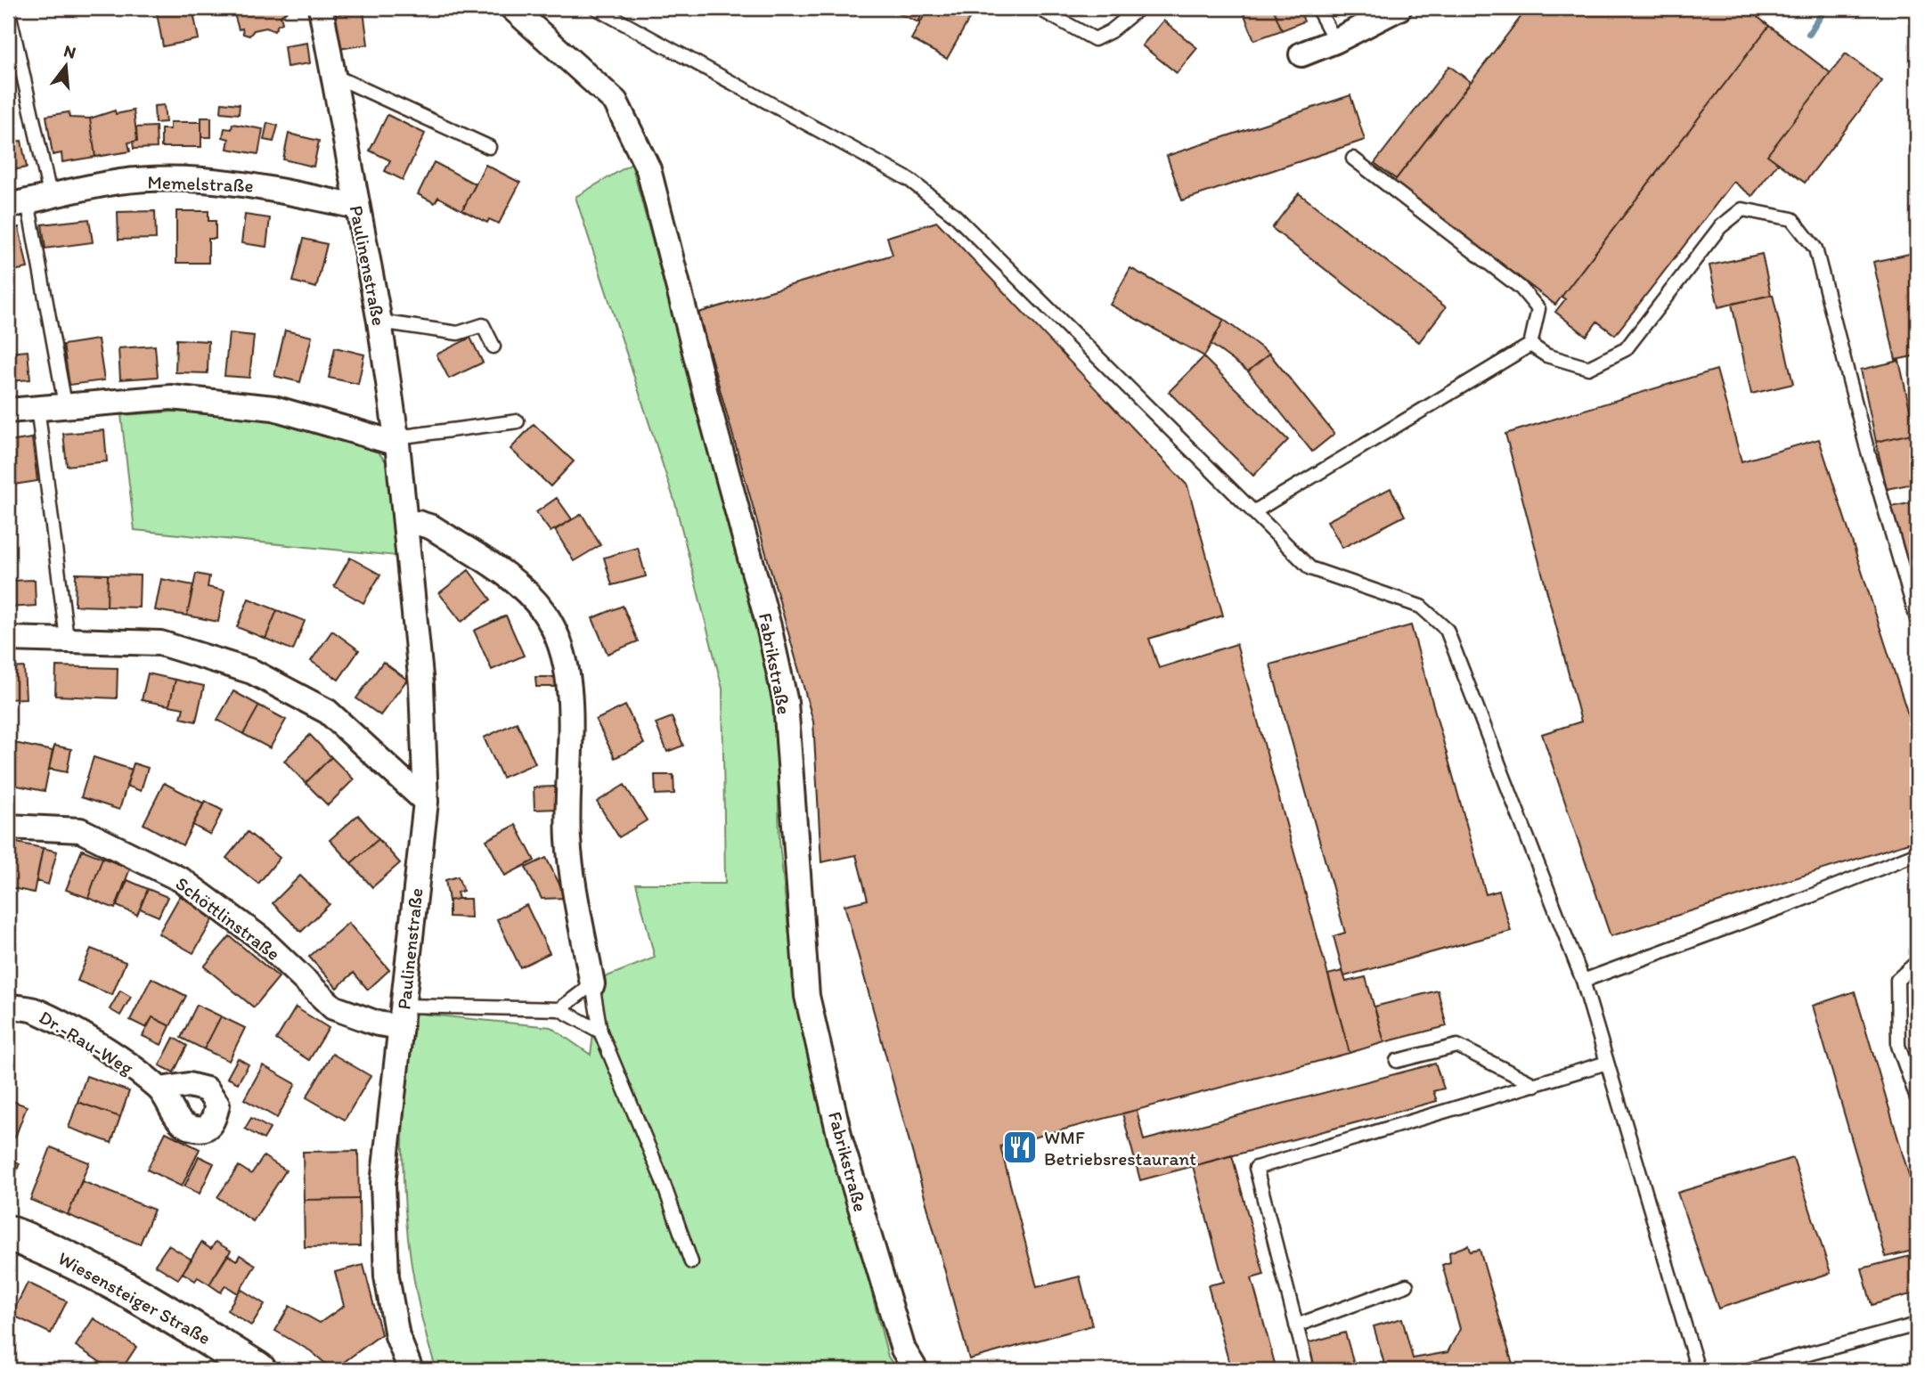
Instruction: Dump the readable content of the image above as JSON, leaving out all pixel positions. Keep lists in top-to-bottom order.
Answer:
{
  "streets": {
    "main road": ["Wiesensteiger Straße"],
    "street": [
      "Memelstraße",
      "Paulinenstraße",
      "Fabrikstraße",
      "Schöttlinstraße",
      "Dr.-Rau-Weg"
    ]
  },
  "crossings": [
    ["Memelstraße", "Paulinenstraße"],
    ["Paulinenstraße", "Schöttlinstraße"]
  ],
  "places": {
    "restaurant": ["WMF Betriebsrestaurant"]
  },
  "north": "top"
}
